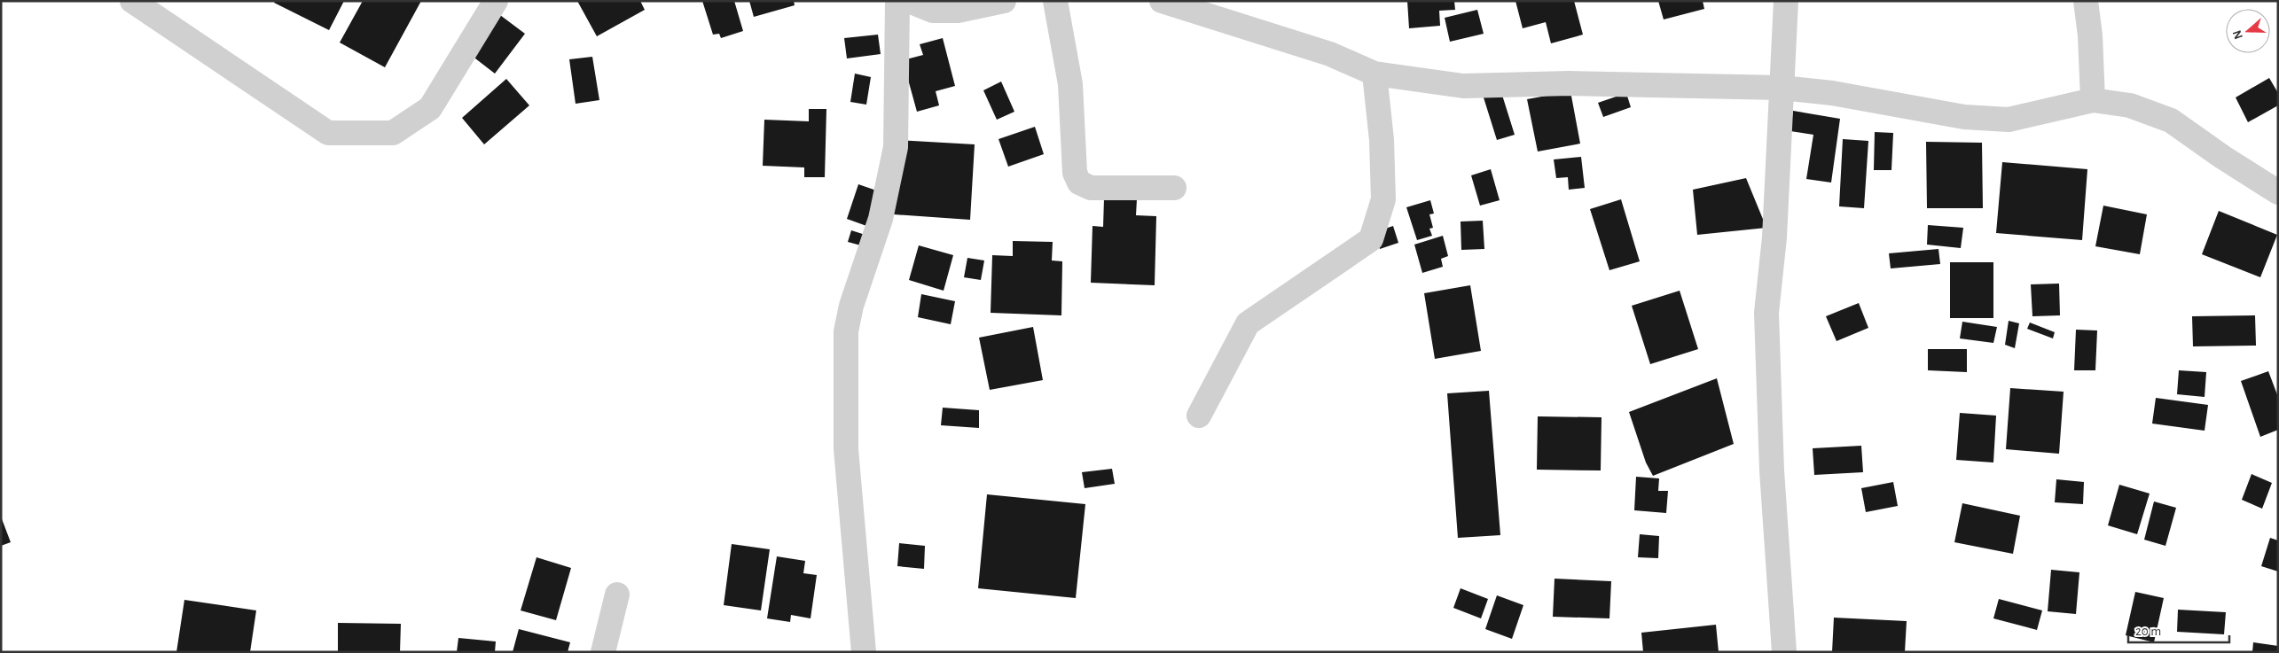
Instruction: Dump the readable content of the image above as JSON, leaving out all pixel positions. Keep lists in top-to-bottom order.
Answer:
{
  "scale_bar": "20 m",
  "north": "left"
}
